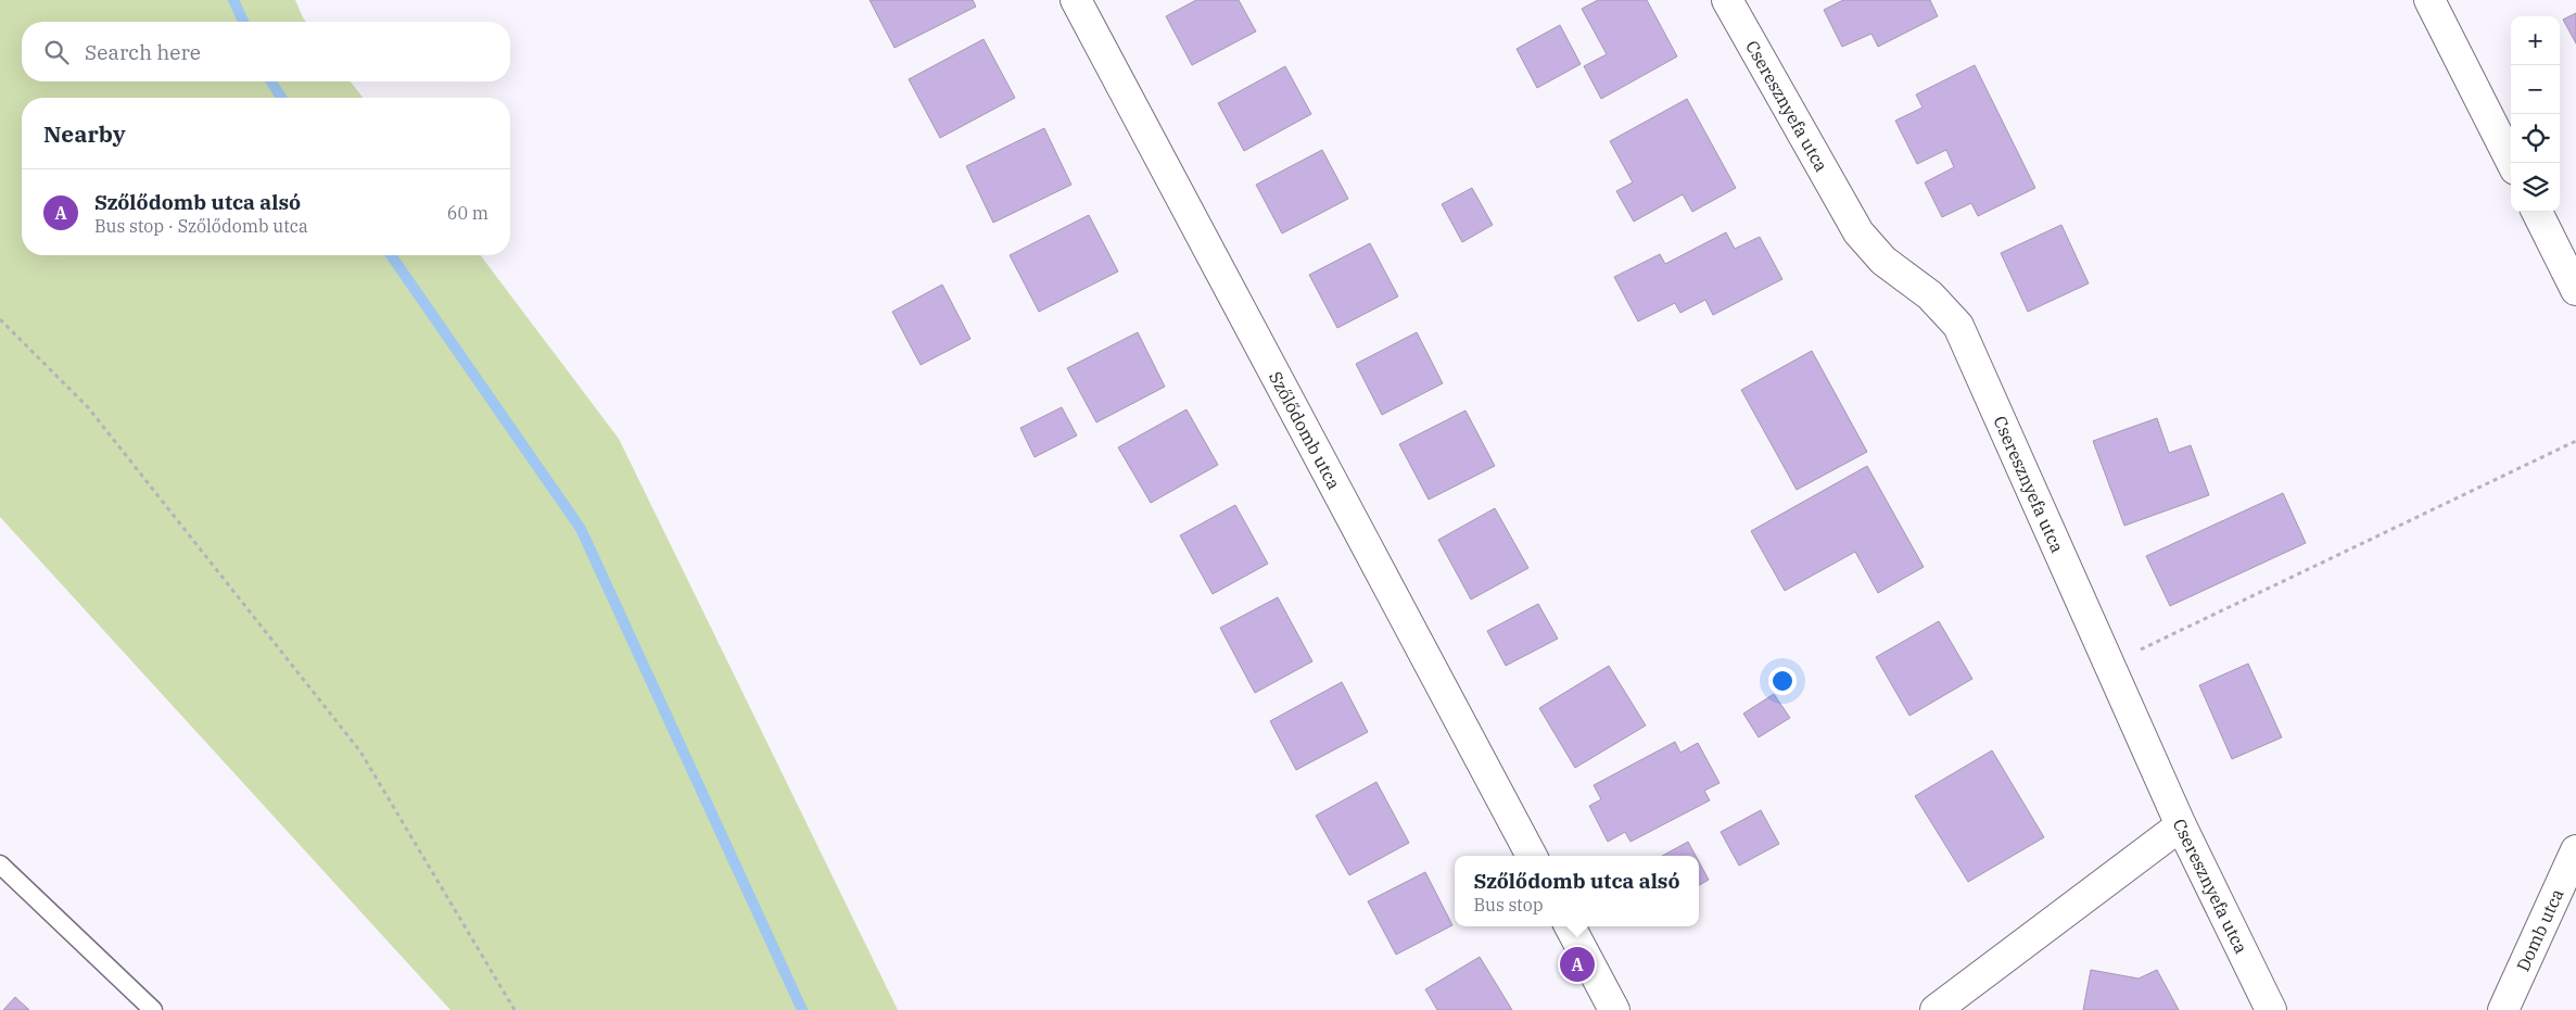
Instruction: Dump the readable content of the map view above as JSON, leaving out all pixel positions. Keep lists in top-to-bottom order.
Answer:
{
  "streets": {
    "street": ["Cseresznyefa utca", "Szőlődomb utca", "Domb utca"]
  },
  "page": {
    "map_buttons": ["+", "−"],
    "search": "Search here",
    "heading": "Nearby",
    "list": [
      {
        "mark": "A",
        "name": "Szőlődomb utca alsó",
        "note": "Bus stop · Szőlődomb utca",
        "value": "60 m"
      }
    ],
    "popup": ["Szőlődomb utca alsó", "Bus stop"],
    "pins": "A"
  }
}
